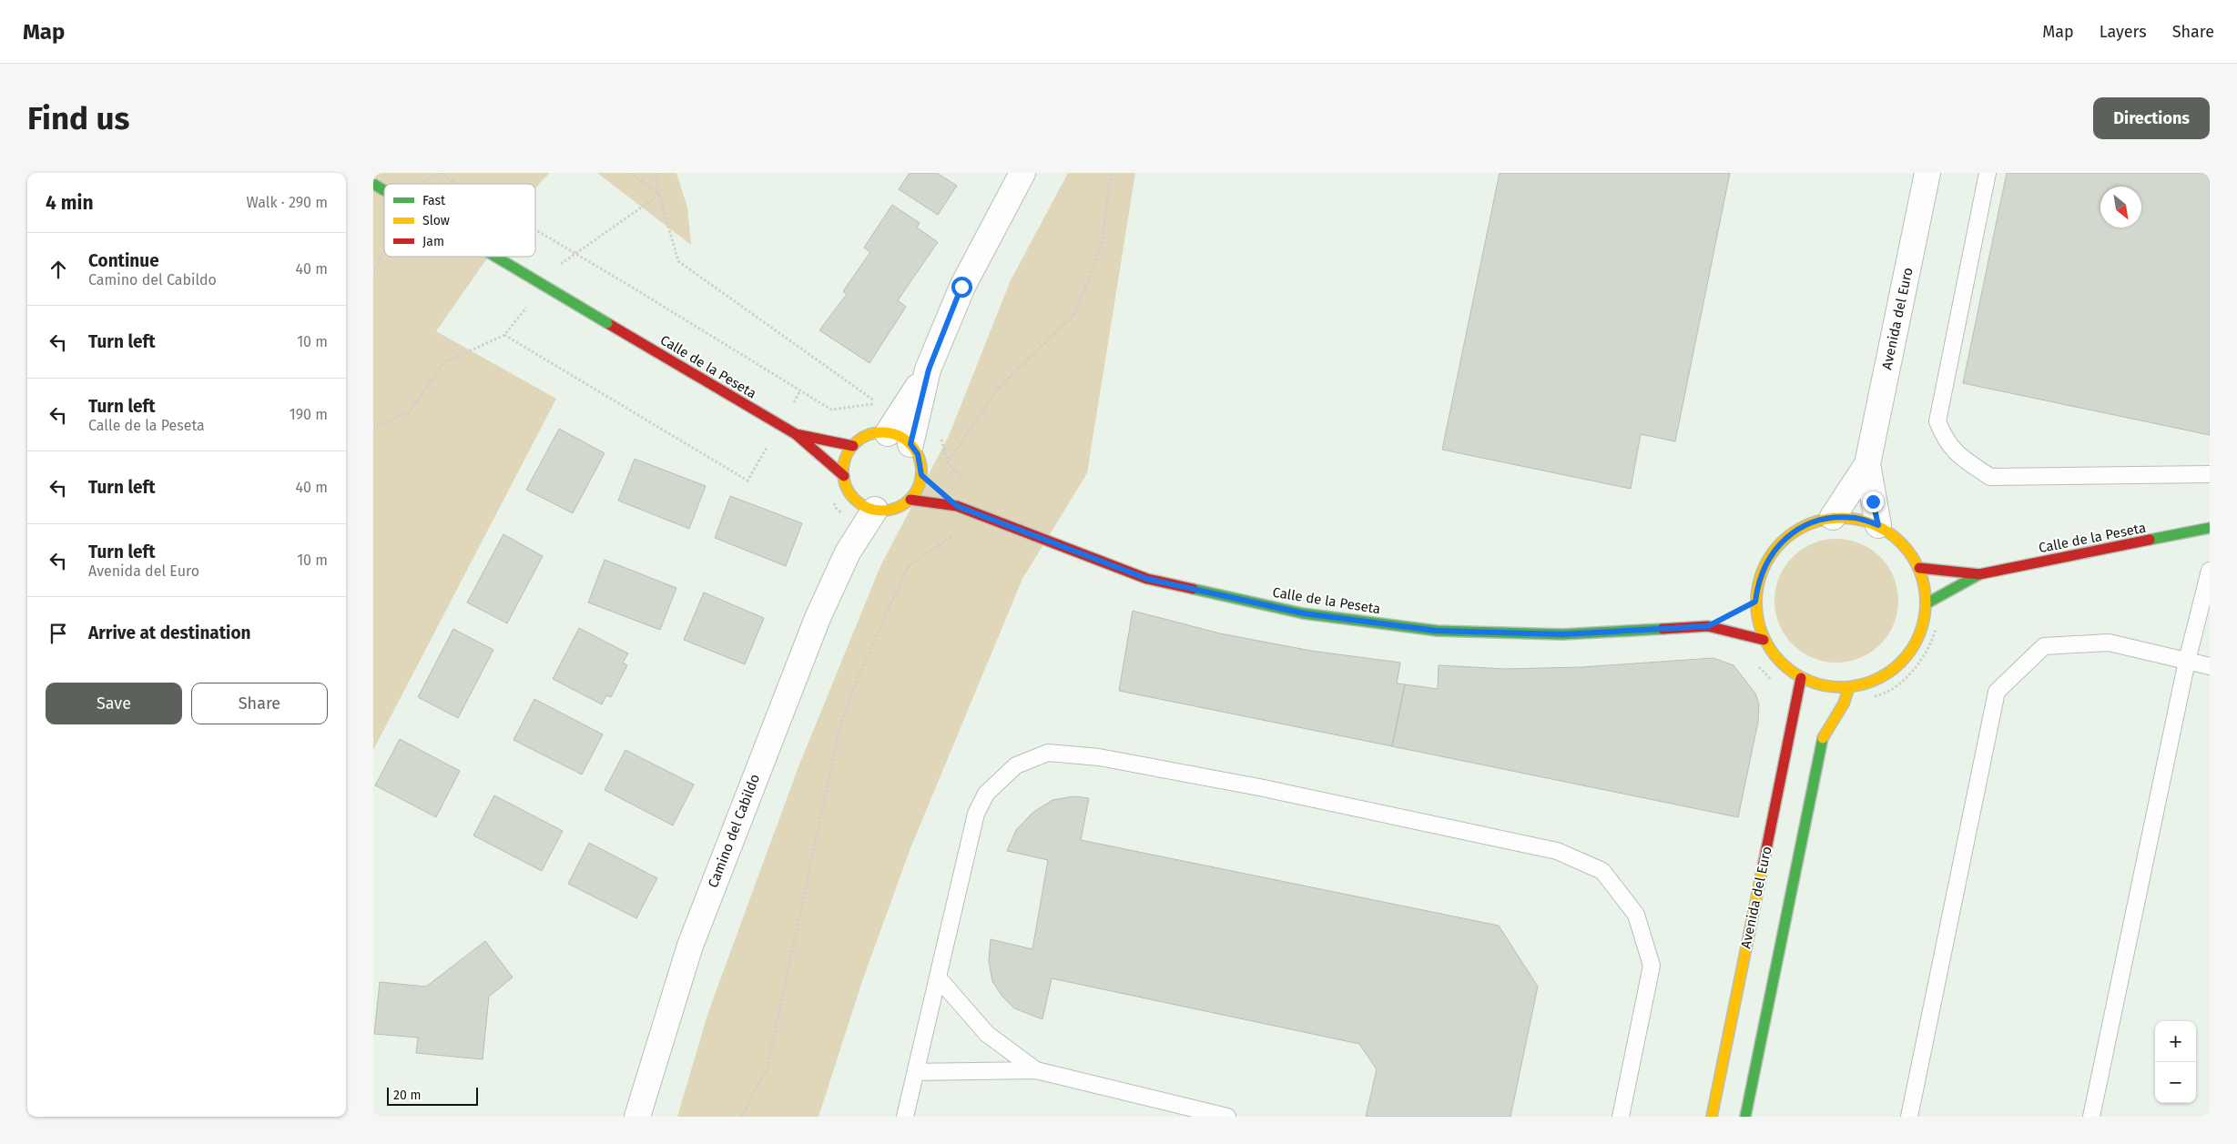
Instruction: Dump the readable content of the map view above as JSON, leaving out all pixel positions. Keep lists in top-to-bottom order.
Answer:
{
  "streets": {
    "main road": ["Avenida del Euro", "Calle de la Peseta"],
    "street": ["Camino del Cabildo"]
  },
  "crossings": [
    ["Calle de la Peseta", "Camino del Cabildo"]
  ],
  "legend": ["Fast", "Slow", "Jam"],
  "scale_bar": "20 m",
  "north": "bottom right",
  "page": {
    "header": "Map",
    "nav": ["Map", "Layers", "Share"],
    "buttons": [
      "Directions",
      ["Save", "Share"]
    ],
    "title": "Find us",
    "heading": ["4 min", "Walk · 290 m"],
    "list": [
      ["Continue", "Camino del Cabildo", "40 m"],
      ["Turn left", "10 m"],
      ["Turn left", "Calle de la Peseta", "190 m"],
      ["Turn left", "40 m"],
      ["Turn left", "Avenida del Euro", "10 m"],
      "Arrive at destination"
    ],
    "map_buttons": ["+", "−"],
    "scale": "20 m"
  }
}
